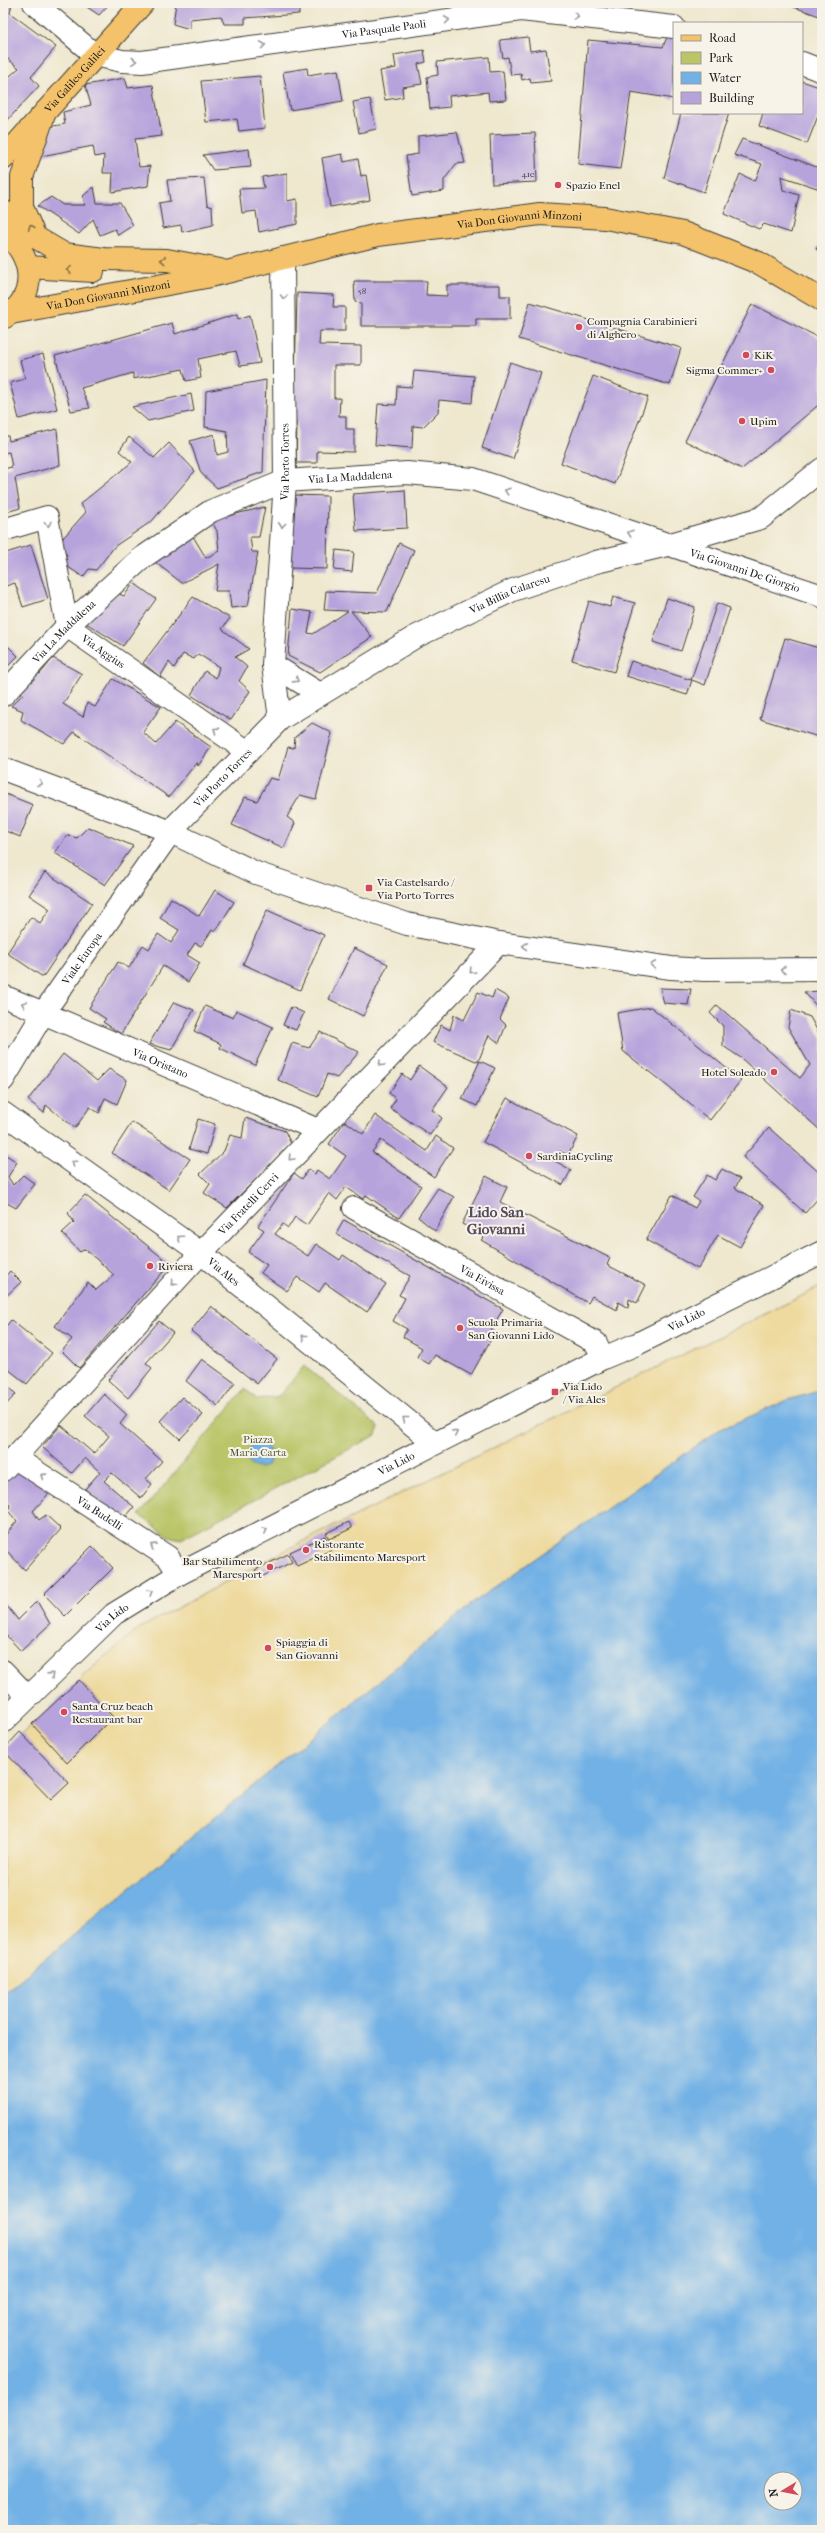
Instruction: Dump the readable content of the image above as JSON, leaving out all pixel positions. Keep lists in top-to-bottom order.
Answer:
{
  "streets": {
    "main road": ["Via Galileo Galilei", "Via Don Giovanni Minzoni"],
    "street": [
      "Via Pasquale Paoli",
      "Via Porto Torres",
      "Via La Maddalena",
      "Via Giovanni De Giorgio",
      "Via Billia Calaresu",
      "Via Aggius",
      "Viale Europa",
      "Via Oristano",
      "Via Fratelli Cervi",
      "Via Ales",
      "Via Eivissa",
      "Via Lido",
      "Via Budelli"
    ]
  },
  "crossings": [
    ["Via Pasquale Paoli", "Via Galileo Galilei"],
    ["Via Don Giovanni Minzoni", "Via Porto Torres"],
    ["Via Porto Torres", "Via La Maddalena"],
    ["Via Porto Torres", "Via Billia Calaresu"],
    ["Via Porto Torres", "Via Aggius"],
    ["Via Porto Torres", "Viale Europa"],
    ["Via La Maddalena", "Via Giovanni De Giorgio"],
    ["Via La Maddalena", "Via Billia Calaresu"],
    ["Via La Maddalena", "Via Aggius"],
    ["Via Giovanni De Giorgio", "Via Billia Calaresu"],
    ["Viale Europa", "Via Oristano"],
    ["Via Oristano", "Via Fratelli Cervi"],
    ["Via Fratelli Cervi", "Via Ales"],
    ["Via Fratelli Cervi", "Via Budelli"],
    ["Via Ales", "Via Lido"],
    ["Via Eivissa", "Via Lido"],
    ["Via Lido", "Via Budelli"]
  ],
  "one_way": [
    "Via Pasquale Paoli",
    "Via Porto Torres",
    "Via La Maddalena",
    "Via Fratelli Cervi",
    "Via Ales",
    "Via Lido",
    "Via Budelli"
  ],
  "districts": ["Lido San Giovanni"],
  "parks": ["Piazza Maria Carta"],
  "places": {
    "other": [
      "Spazio Enel",
      "Compagnia Carabinieri di Alghero",
      "KiK",
      "Sigma Commer+",
      "Upim",
      "Hotel Soleado",
      "SardiniaCycling",
      "Riviera",
      "Scuola Primaria San Giovanni Lido",
      "Ristorante Stabilimento Maresport",
      "Bar Stabilimento Maresport",
      "Spiaggia di San Giovanni",
      "Santa Cruz beach Restaurant bar"
    ],
    "transit": ["Via Castelsardo / Via Porto Torres", "Via Lido / Via Ales"]
  },
  "house_numbers": ["41e", "58"],
  "legend": [
    "Road",
    "Park",
    "Water",
    "Building"
  ],
  "north": "left"
}
